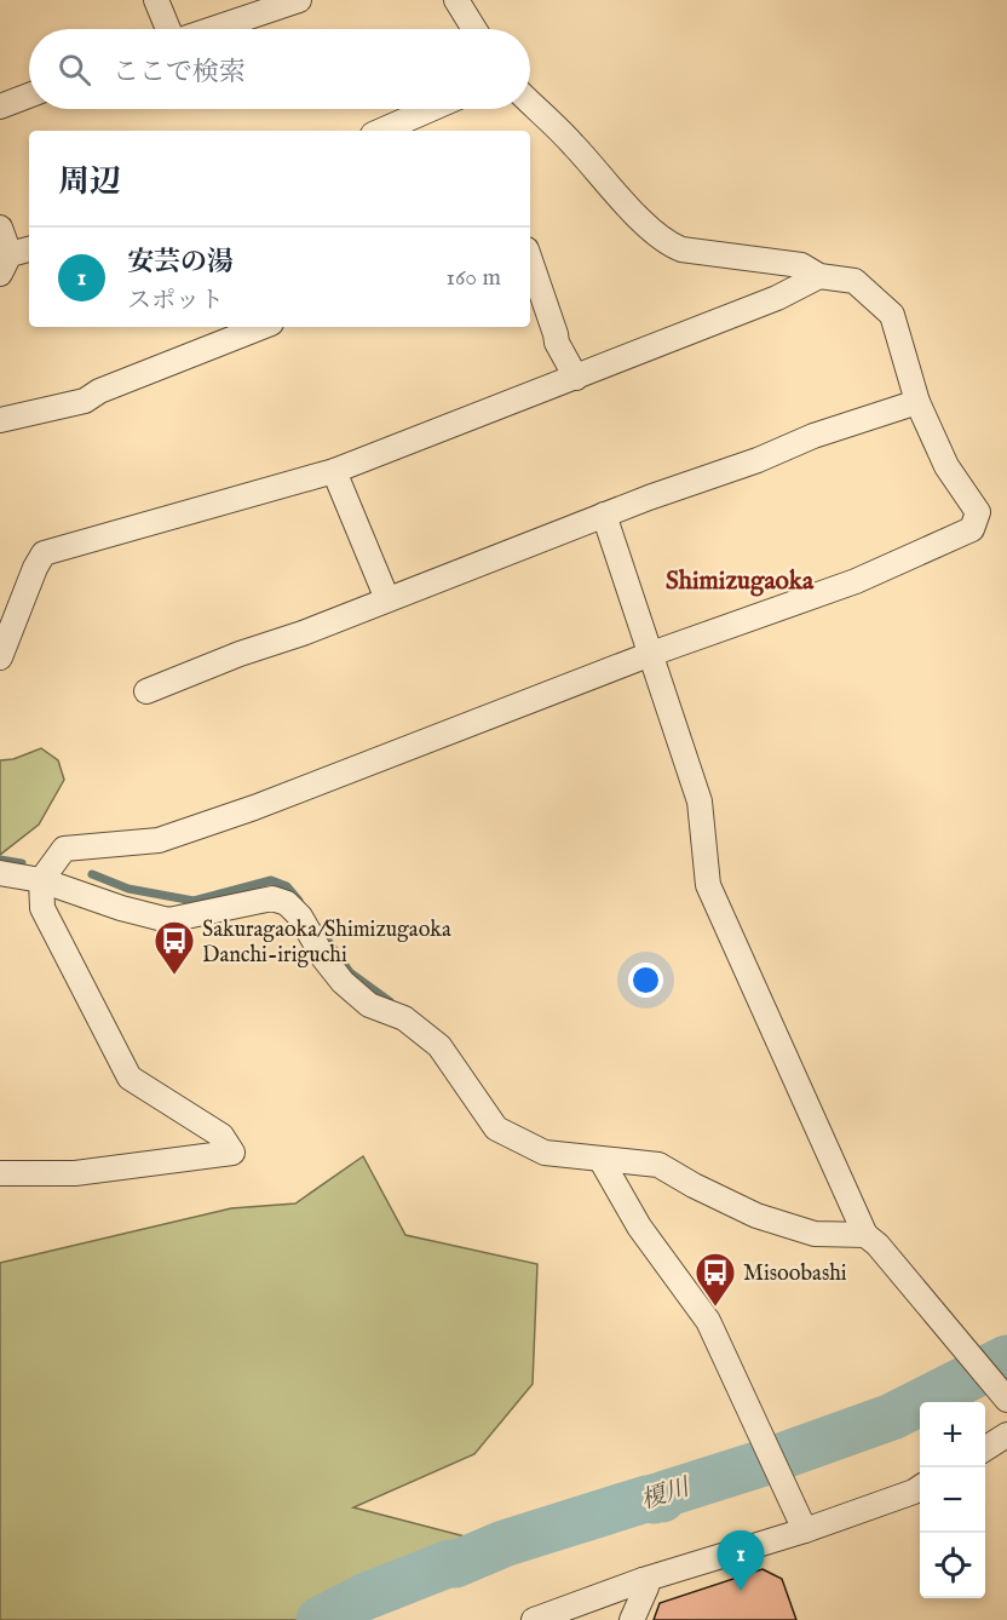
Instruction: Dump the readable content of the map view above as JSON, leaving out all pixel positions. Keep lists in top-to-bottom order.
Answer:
{
  "districts": ["Shimizugaoka"],
  "water": ["榎川"],
  "places": {
    "bus stop": ["Sakuragaoka/Shimizugaoka Danchi-iriguchi", "Misoobashi"]
  },
  "page": {
    "search": "ここで検索",
    "heading": "周辺",
    "list": [
      {
        "mark": "1",
        "name": "安芸の湯",
        "note": "スポット",
        "value": "160 m"
      }
    ],
    "map_buttons": ["+", "−"],
    "pins": "1"
  }
}
